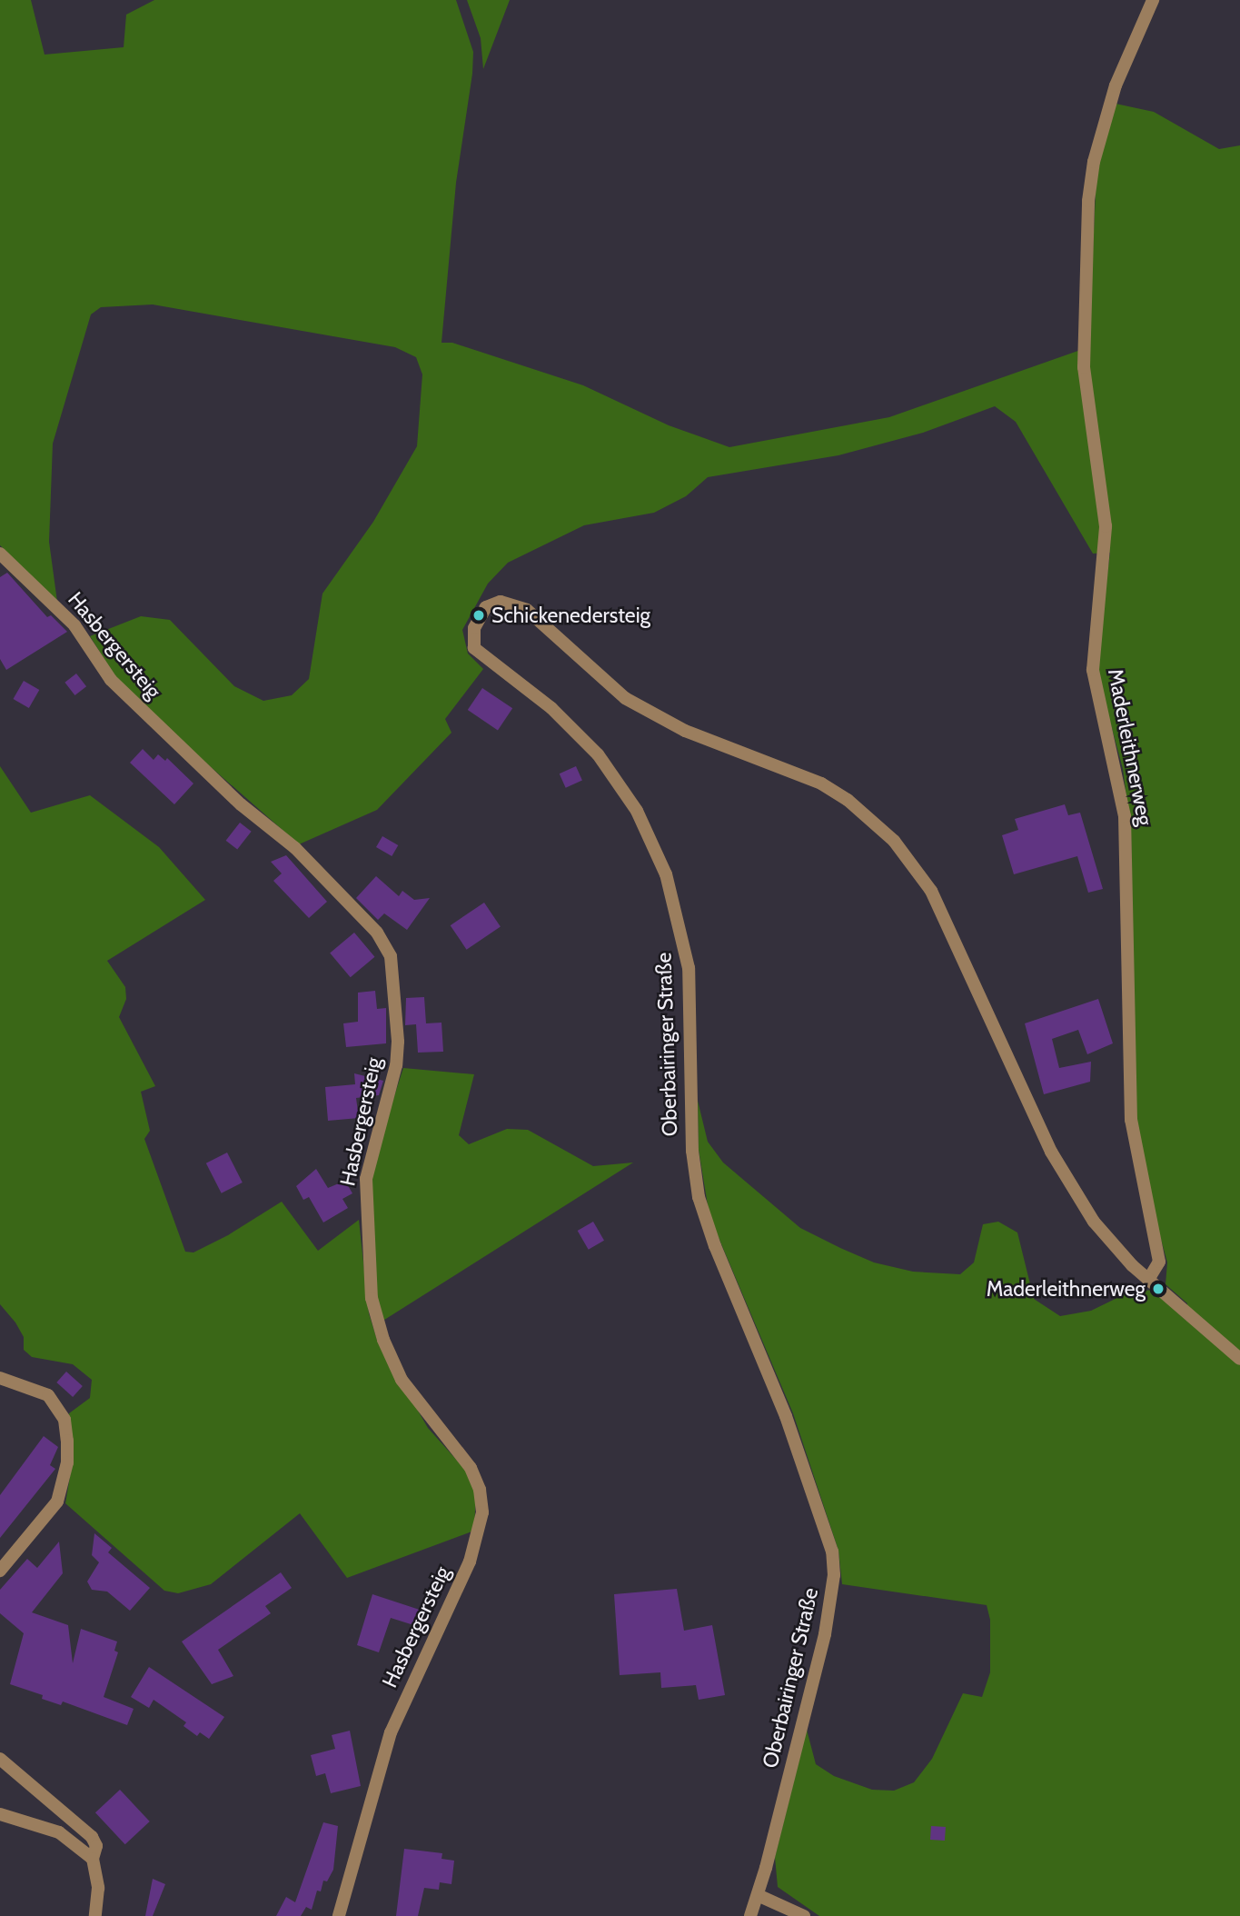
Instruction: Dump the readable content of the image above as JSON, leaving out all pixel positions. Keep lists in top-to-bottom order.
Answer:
{
  "streets": {
    "street": ["Hasbergersteig", "Maderleithnerweg", "Oberbairinger Straße"]
  },
  "crossings": [
    ["Maderleithnerweg", "Oberbairinger Straße"]
  ],
  "places": ["Schickenedersteig", "Maderleithnerweg"]
}
